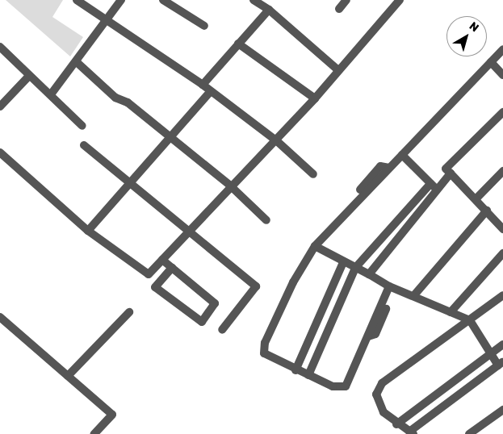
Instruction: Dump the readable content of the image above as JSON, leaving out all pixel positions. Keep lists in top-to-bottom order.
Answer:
{
  "north": "top right"
}
